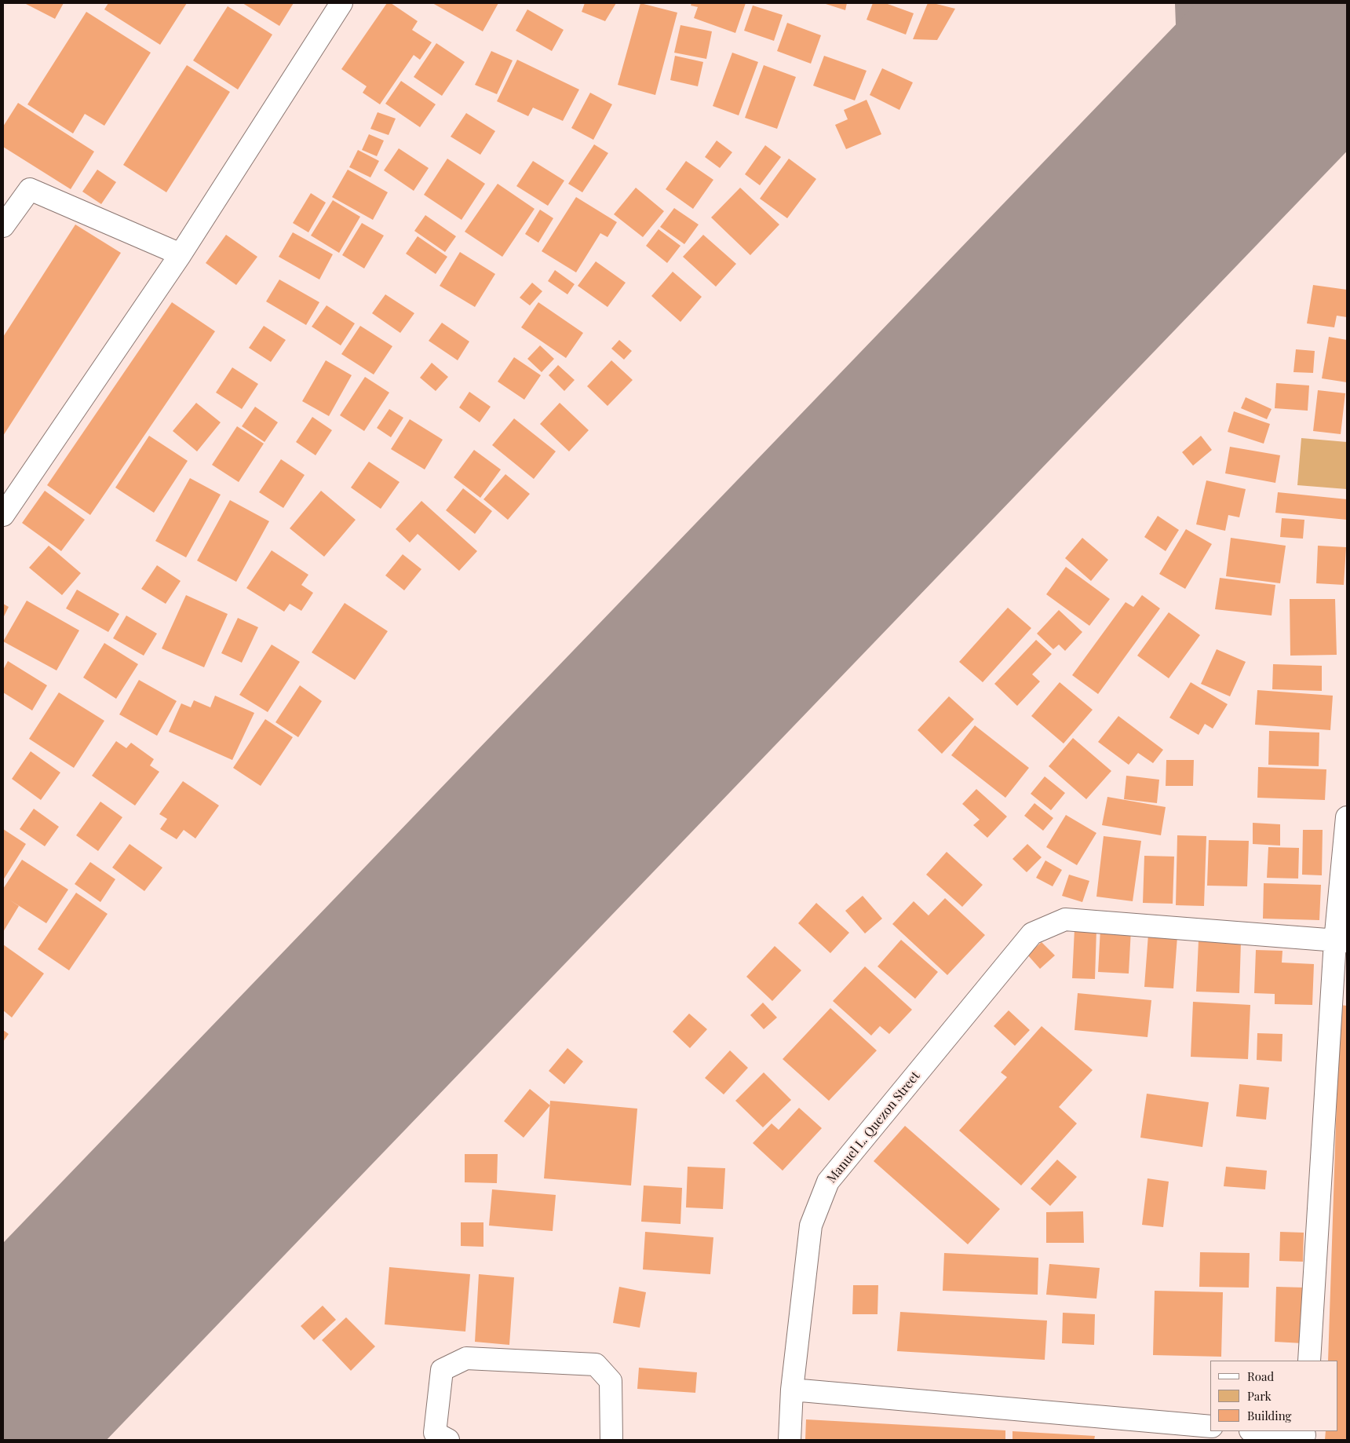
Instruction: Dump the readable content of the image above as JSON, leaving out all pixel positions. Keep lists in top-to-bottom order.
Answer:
{
  "streets": {
    "street": ["Manuel L. Quezon Street"]
  },
  "legend": ["Road", "Park", "Building"]
}
